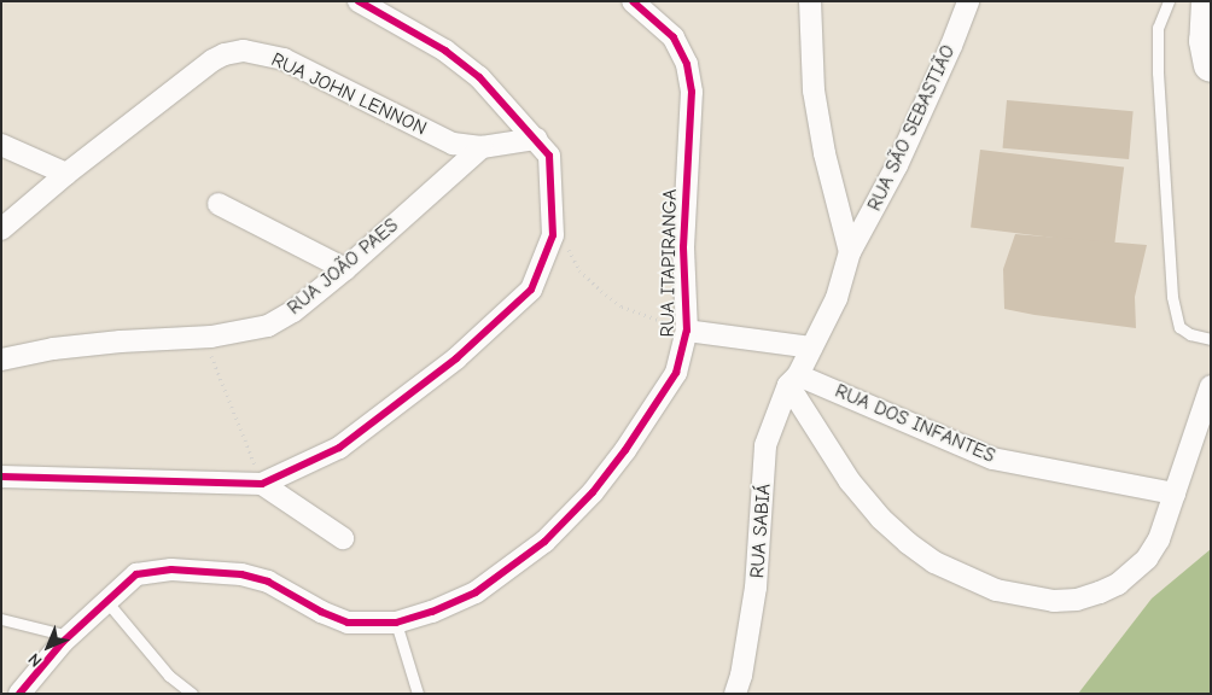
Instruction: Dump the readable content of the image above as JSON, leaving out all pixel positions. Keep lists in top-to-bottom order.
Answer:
{
  "streets": {
    "street": [
      "RUA JOHN LENNON",
      "RUA SÃO SEBASTIÃO",
      "RUA ITAPIRANGA",
      "RUA JOÃO PAES",
      "RUA DOS INFANTES",
      "RUA SABIÁ"
    ]
  },
  "crossings": [
    ["RUA JOHN LENNON", "RUA JOÃO PAES"],
    ["RUA SÃO SEBASTIÃO", "RUA SABIÁ"],
    ["RUA DOS INFANTES", "RUA SABIÁ"]
  ],
  "north": "bottom left"
}
